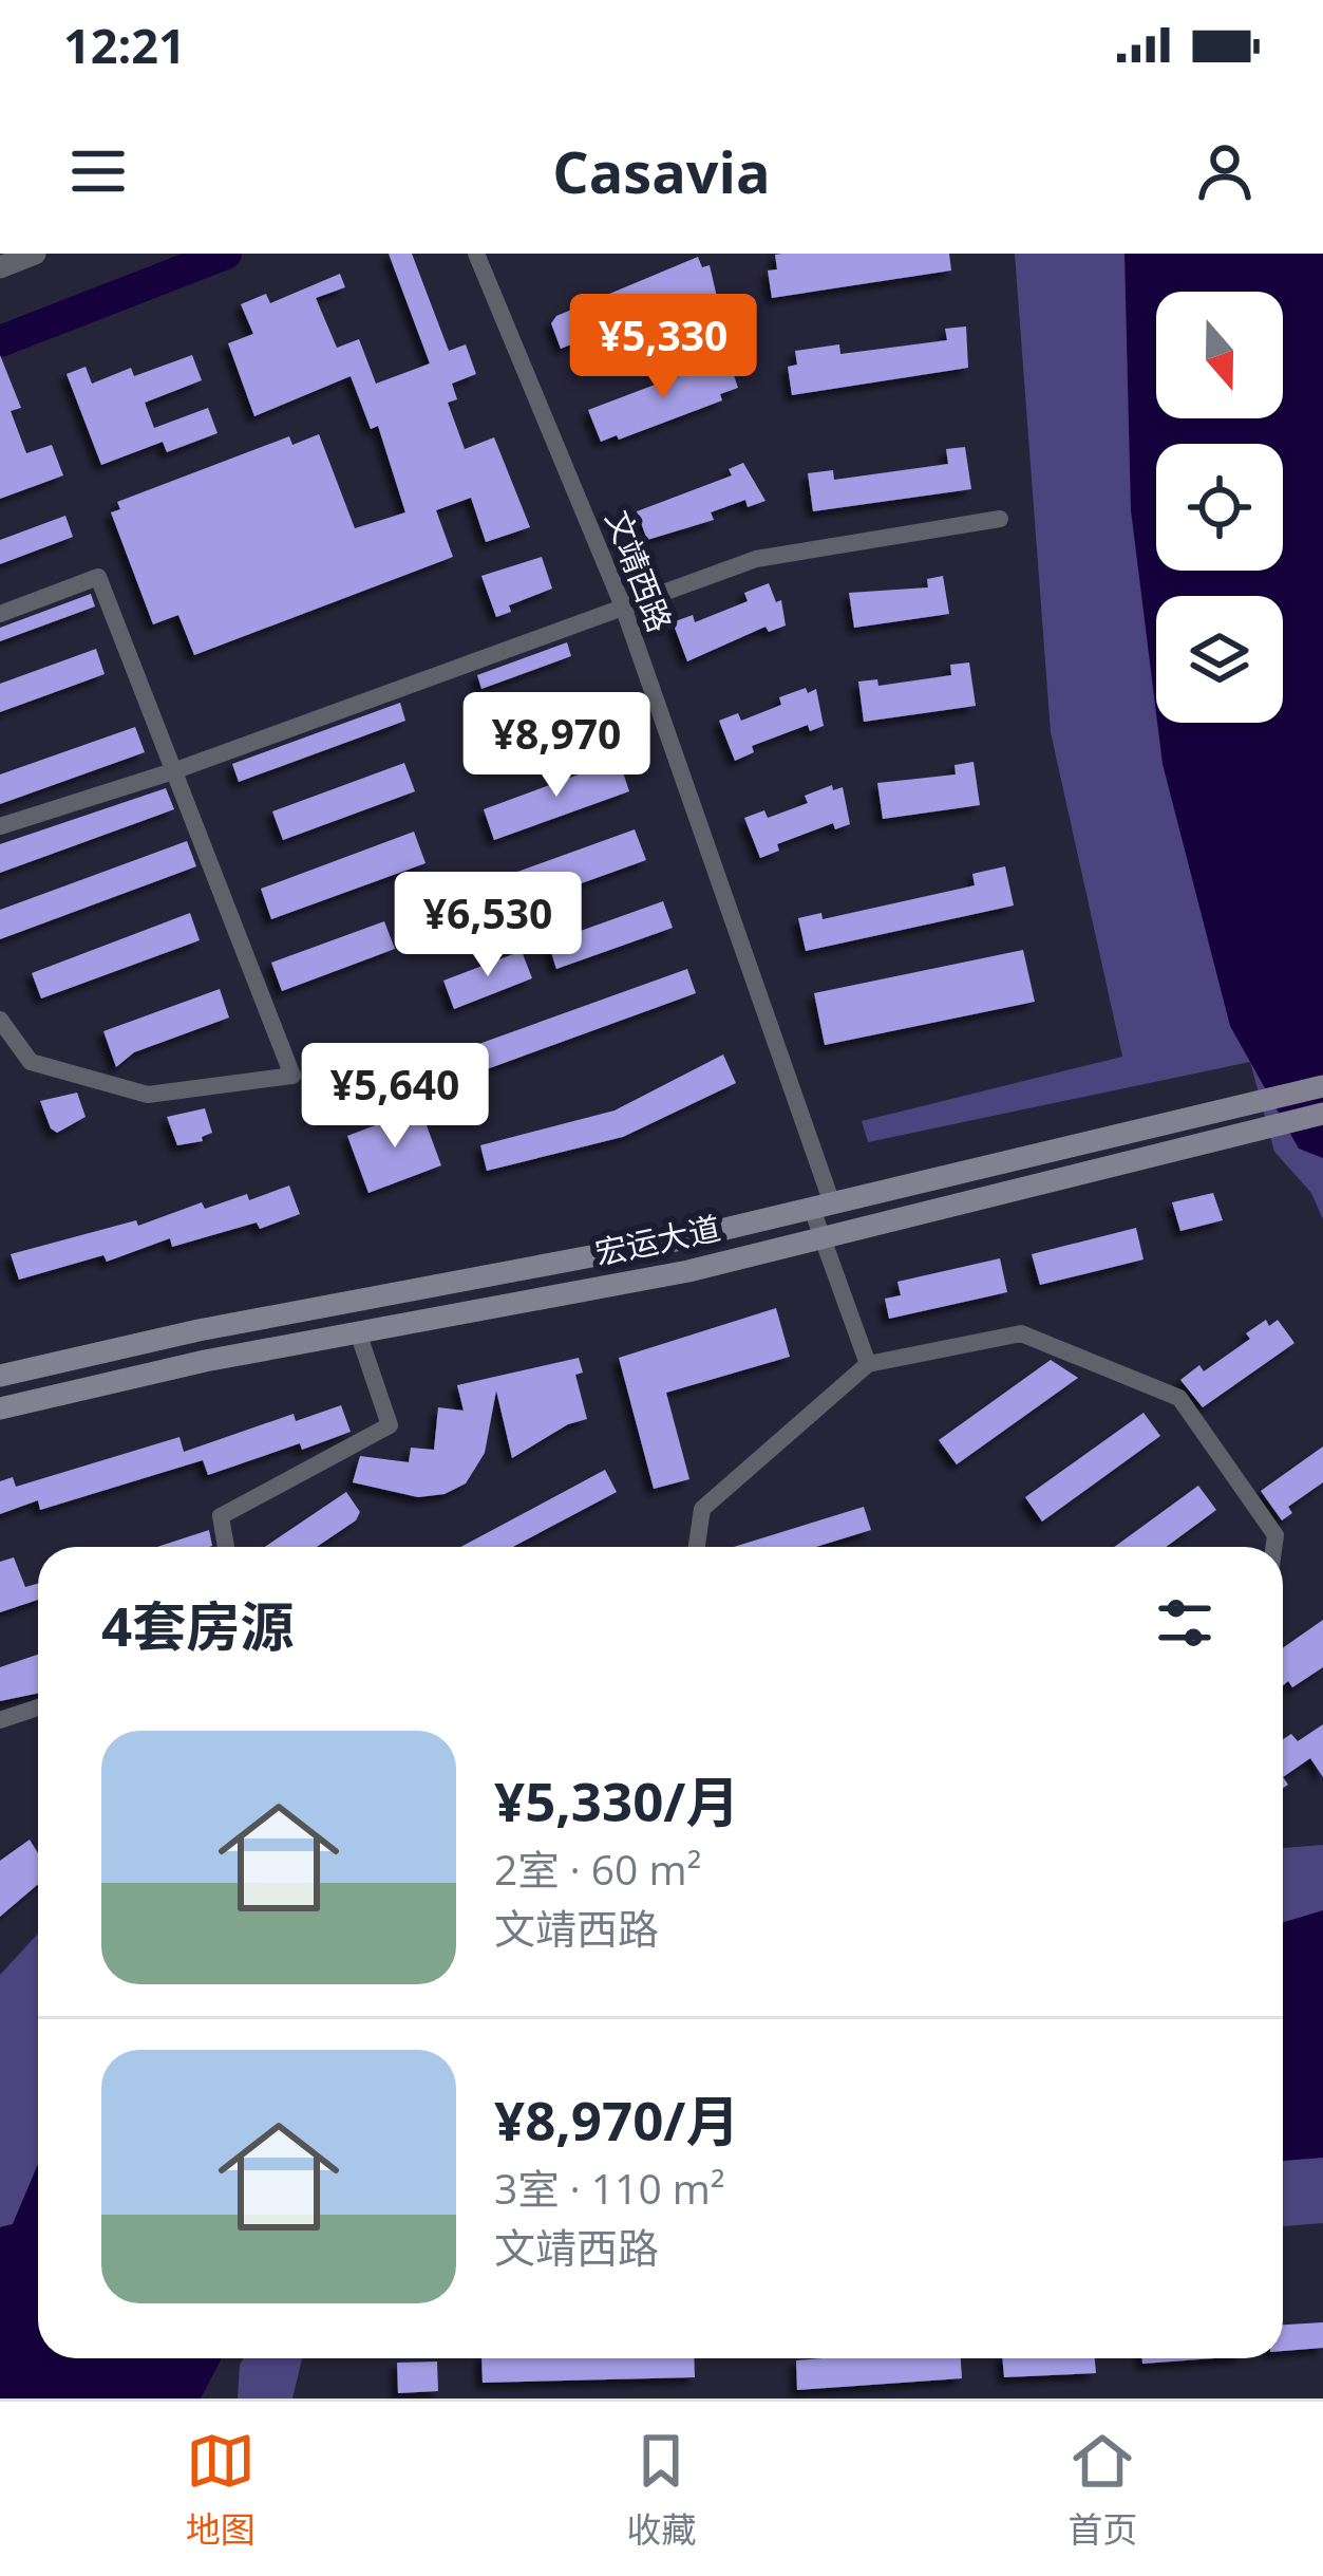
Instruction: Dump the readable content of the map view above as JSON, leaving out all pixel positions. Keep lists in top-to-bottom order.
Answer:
{
  "streets": {
    "main road": ["宏运大道"],
    "street": ["文靖西路"]
  },
  "crossings": [
    ["文靖西路", "宏运大道"]
  ],
  "north": "bottom",
  "page": {
    "status": "12:21",
    "header": "Casavia",
    "price": [
      "¥5,330",
      "¥8,970",
      "¥6,530",
      "¥5,640"
    ],
    "heading": "4套房源",
    "list": [
      {
        "name": "¥5,330/月",
        "note": "2室 · 60 m² · 文靖西路"
      },
      {
        "name": "¥8,970/月",
        "note": "3室 · 110 m² · 文靖西路"
      }
    ],
    "tabs": ["地图", "收藏", "首页"]
  }
}
